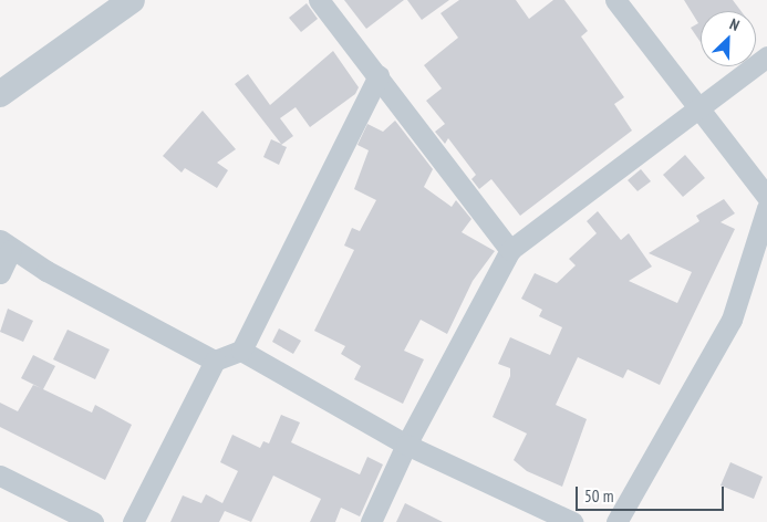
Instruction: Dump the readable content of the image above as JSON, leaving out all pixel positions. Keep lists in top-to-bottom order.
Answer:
{
  "scale_bar": "50 m",
  "north": "top right"
}
